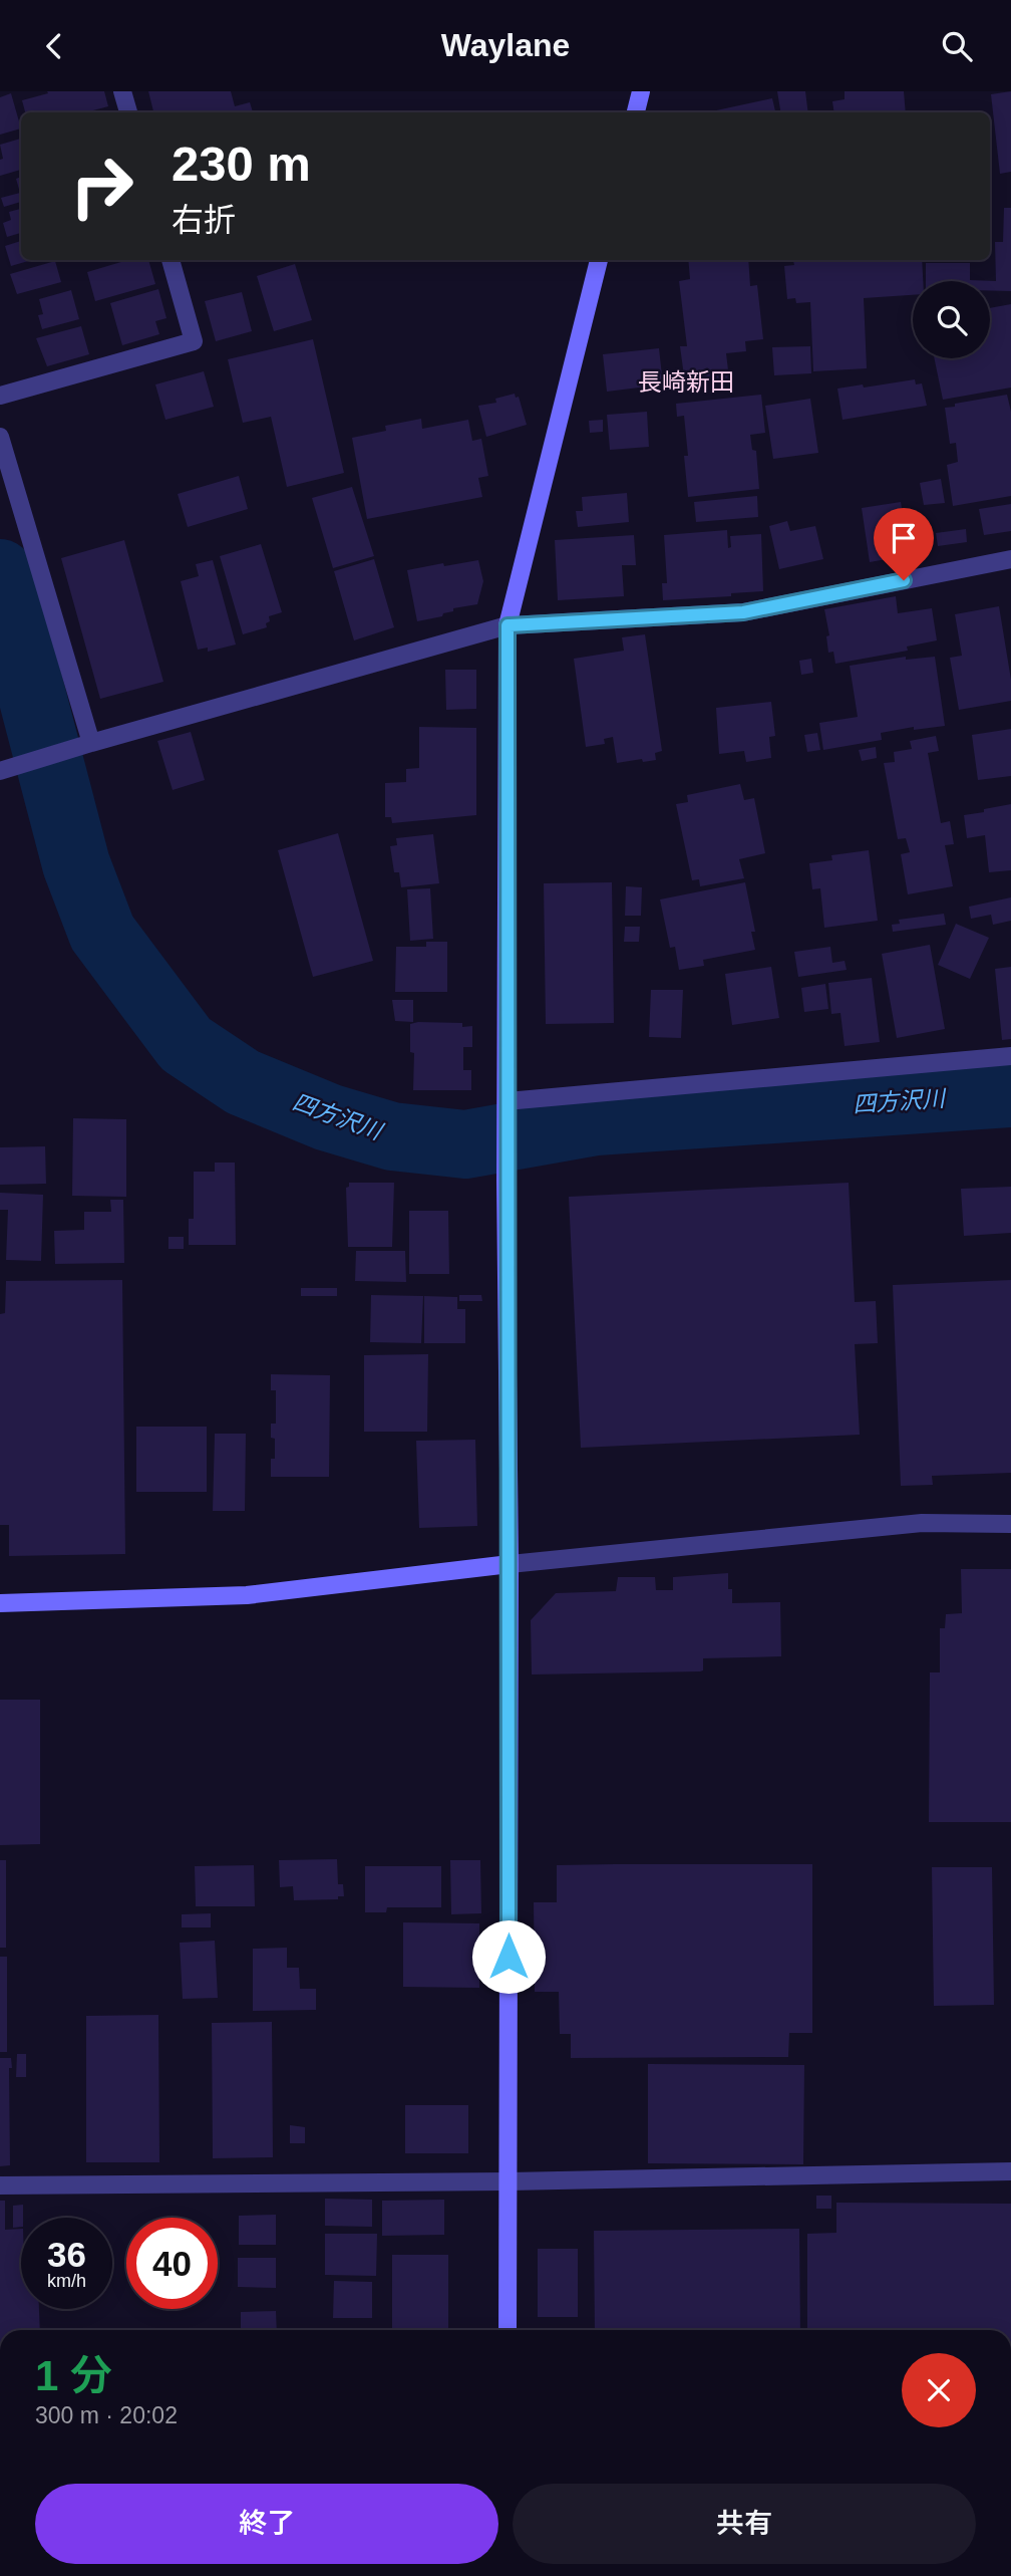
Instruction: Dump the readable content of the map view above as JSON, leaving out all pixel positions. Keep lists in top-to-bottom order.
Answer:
{
  "districts": ["長崎新田"],
  "water": ["四方沢川"],
  "page": {
    "header": "Waylane",
    "turn": ["230 m", "右折"],
    "speed": "36 km/h",
    "limit": "40",
    "heading": ["1 分", "300 m · 20:02"],
    "buttons": ["終了", "共有"]
  }
}
